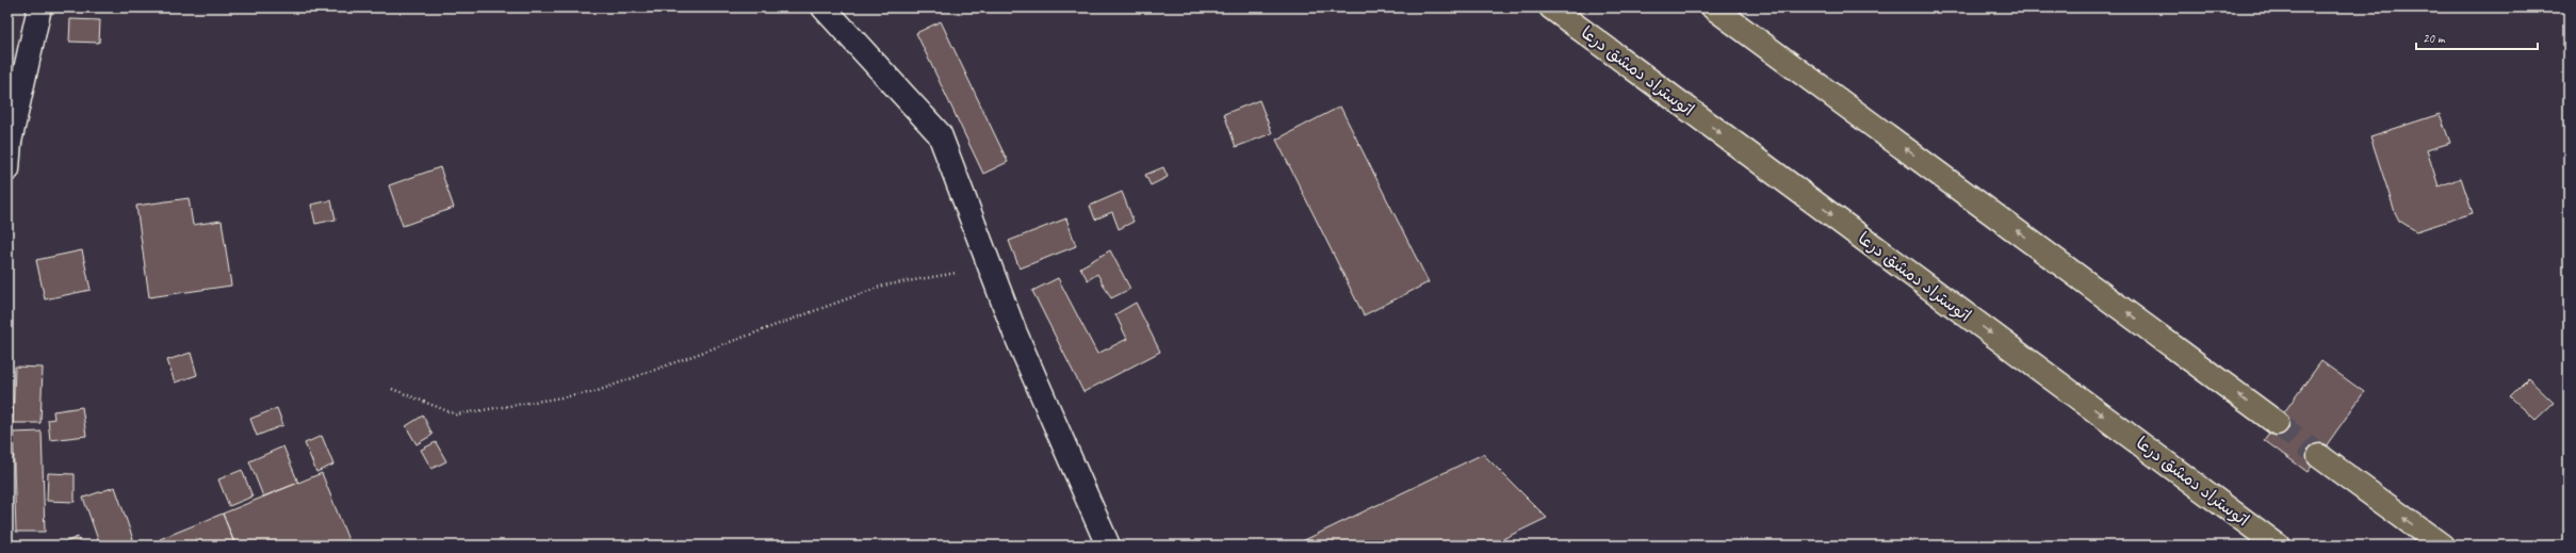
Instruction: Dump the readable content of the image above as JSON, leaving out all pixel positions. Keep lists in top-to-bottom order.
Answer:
{
  "streets": {
    "highway": ["اتوستراد دمشق درعا"]
  },
  "scale_bar": "20 m"
}
